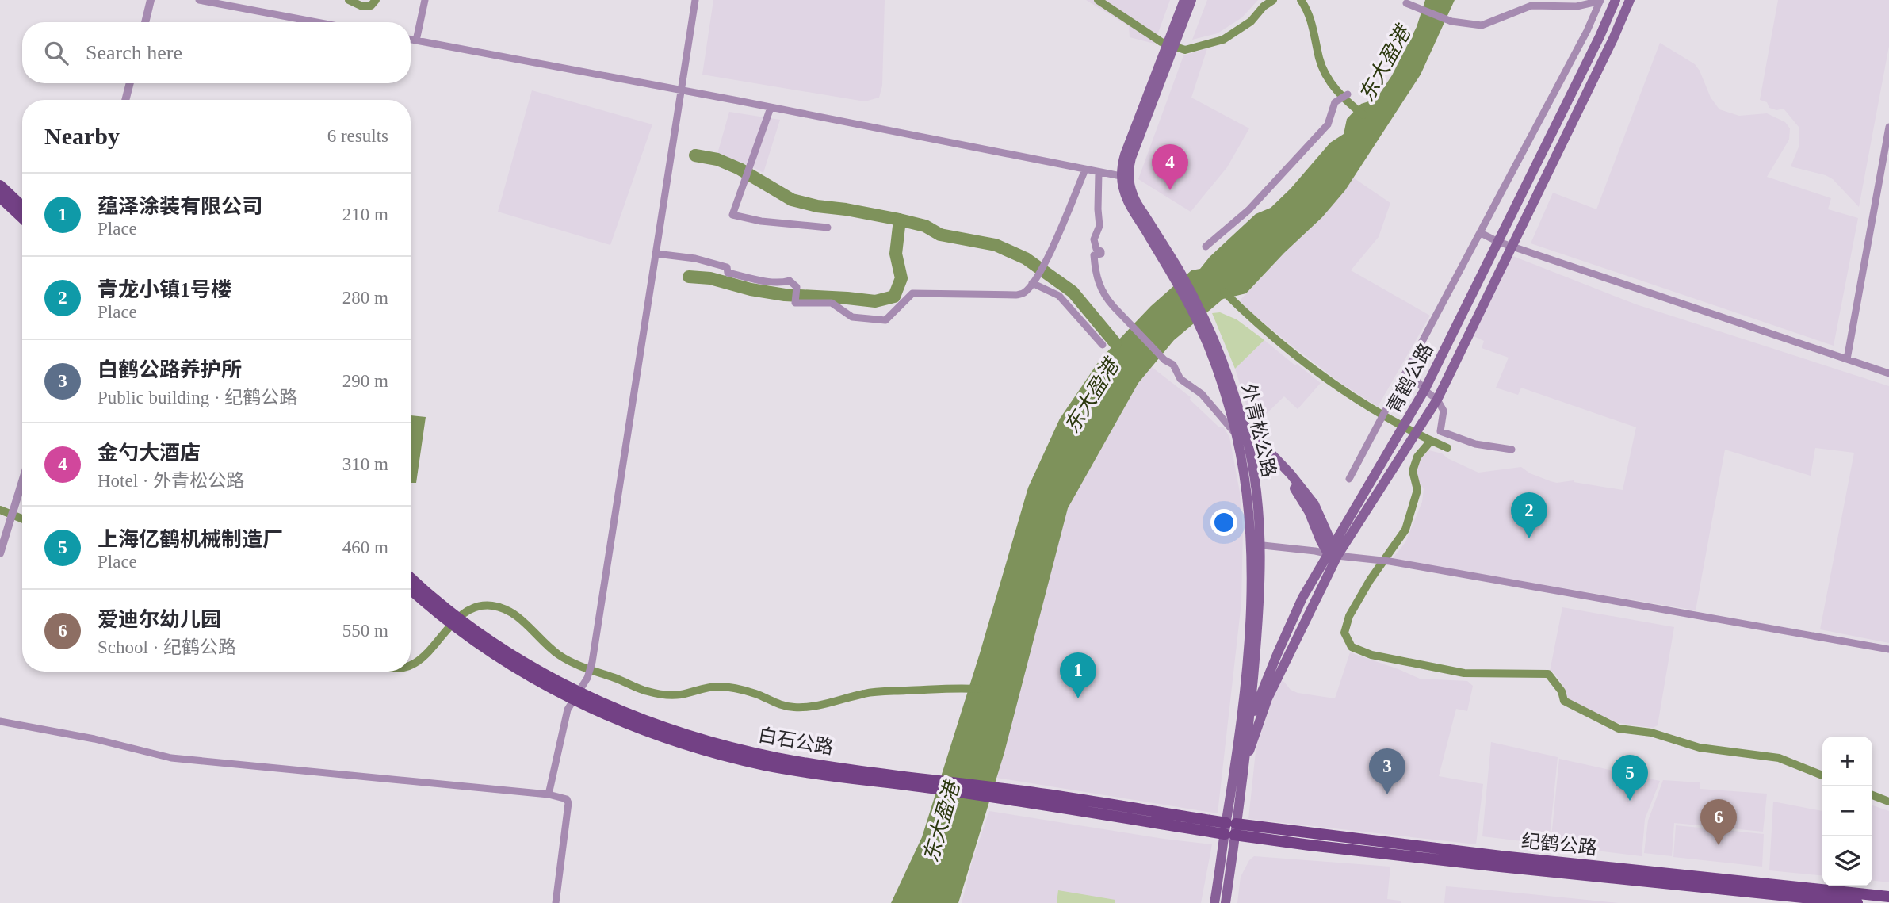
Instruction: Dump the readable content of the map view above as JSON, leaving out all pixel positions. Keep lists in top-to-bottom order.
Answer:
{
  "streets": {
    "main road": [
      "青鹤公路",
      "外青松公路",
      "白石公路",
      "纪鹤公路"
    ]
  },
  "crossings": [
    ["青鹤公路", "外青松公路"],
    ["外青松公路", "白石公路"],
    ["外青松公路", "纪鹤公路"],
    ["白石公路", "纪鹤公路"]
  ],
  "water": ["东大盈港"],
  "page": {
    "search": "Search here",
    "heading": ["Nearby", "6 results"],
    "pins": [
      "4",
      "2",
      "1",
      "3",
      "5",
      "6"
    ],
    "list": [
      {
        "mark": "1",
        "name": "蕴泽涂装有限公司",
        "note": "Place",
        "value": "210 m"
      },
      {
        "mark": "2",
        "name": "青龙小镇1号楼",
        "note": "Place",
        "value": "280 m"
      },
      {
        "mark": "3",
        "name": "白鹤公路养护所",
        "note": "Public building · 纪鹤公路",
        "value": "290 m"
      },
      {
        "mark": "4",
        "name": "金勺大酒店",
        "note": "Hotel · 外青松公路",
        "value": "310 m"
      },
      {
        "mark": "5",
        "name": "上海亿鹤机械制造厂",
        "note": "Place",
        "value": "460 m"
      },
      {
        "mark": "6",
        "name": "爱迪尔幼儿园",
        "note": "School · 纪鹤公路",
        "value": "550 m"
      }
    ],
    "map_buttons": ["+", "−"]
  }
}
